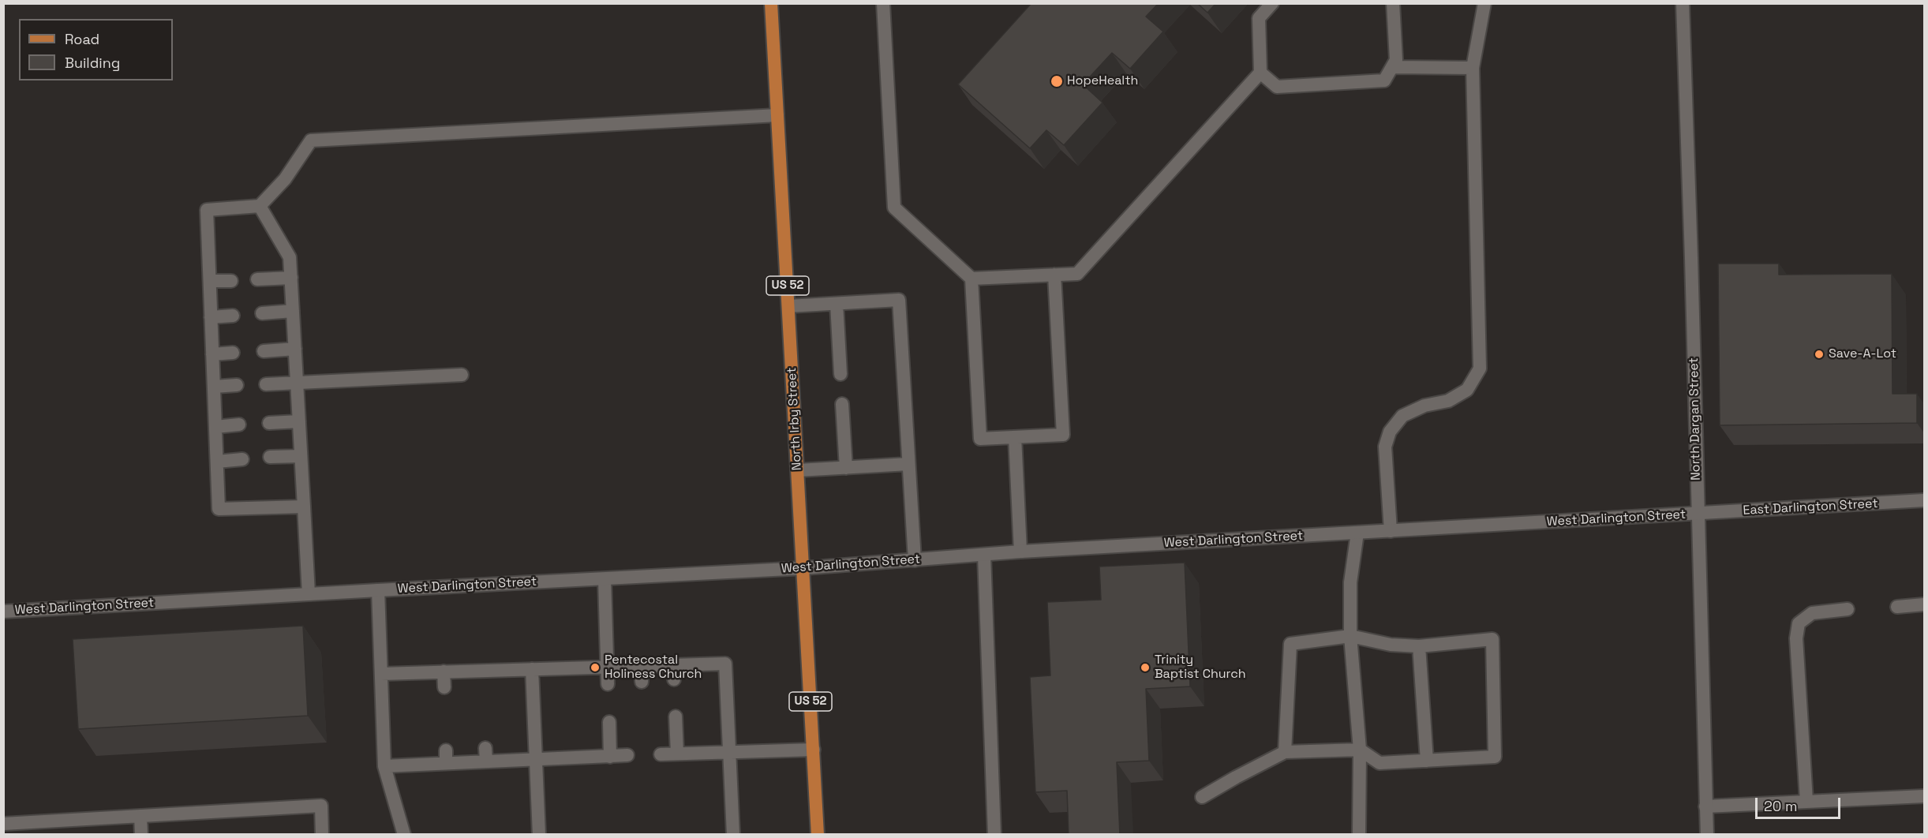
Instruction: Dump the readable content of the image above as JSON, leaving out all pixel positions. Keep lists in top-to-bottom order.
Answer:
{
  "streets": {
    "main road": [
      "US 52",
      "North Irby Street",
      "North Dargan Street",
      "East Darlington Street",
      "West Darlington Street"
    ]
  },
  "crossings": [
    ["North Irby Street", "West Darlington Street"],
    ["North Dargan Street", "East Darlington Street"],
    ["North Dargan Street", "West Darlington Street"],
    ["East Darlington Street", "West Darlington Street"]
  ],
  "places": [
    "HopeHealth",
    "Save-A-Lot",
    "Pentecostal Holiness Church",
    "Trinity Baptist Church"
  ],
  "legend": ["Road", "Building"],
  "scale_bar": "20 m"
}
